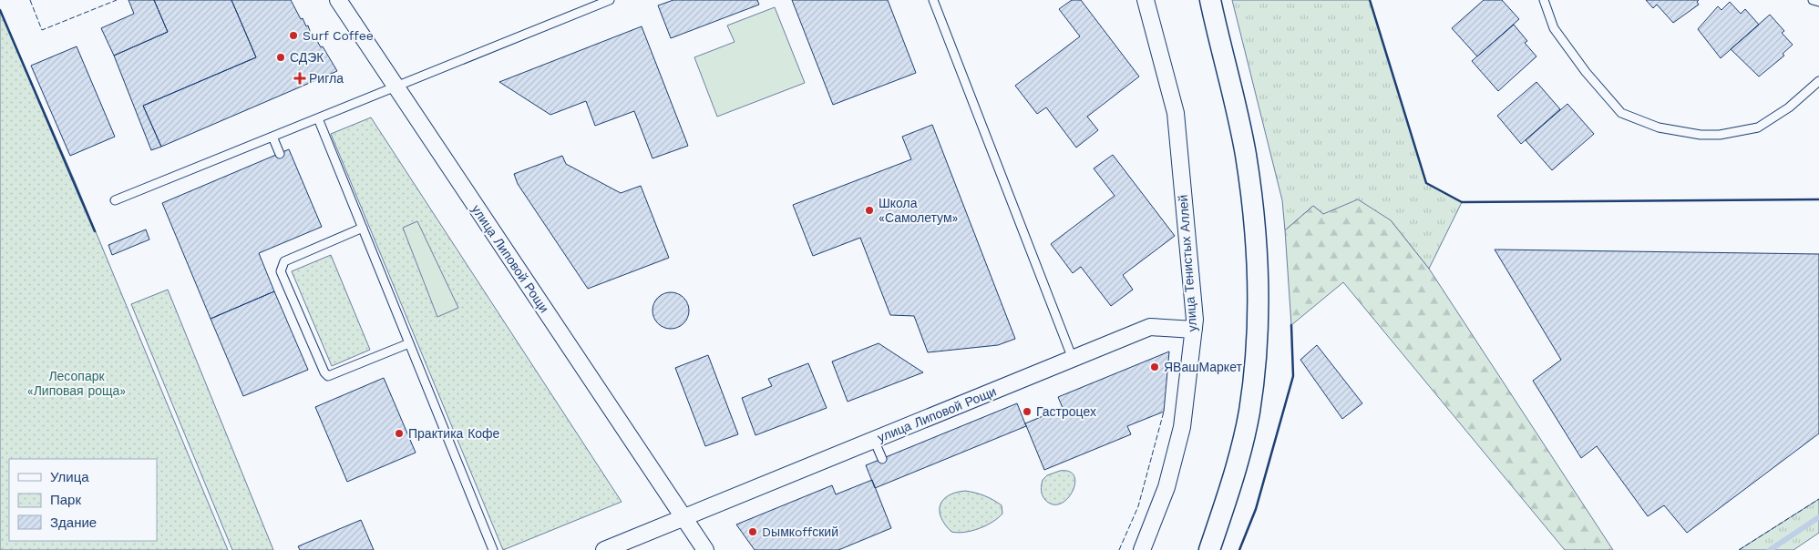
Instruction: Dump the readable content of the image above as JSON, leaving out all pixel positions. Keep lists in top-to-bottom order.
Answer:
{
  "streets": {
    "street": ["улица Липовой Рощи", "улица Тенистых Аллей"]
  },
  "crossings": [
    ["улица Липовой Рощи", "улица Тенистых Аллей"]
  ],
  "parks": ["Лесопарк «Липовая роща»"],
  "places": {
    "other": [
      "Surf Coffee",
      "СДЭК",
      "Школа «Самолетум»",
      "ЯВашМаркет",
      "Гастроцех",
      "Практика Кофе",
      "Dымкoffский"
    ],
    "health": ["Ригла"]
  },
  "legend": ["Улица", "Парк", "Здание"]
}
